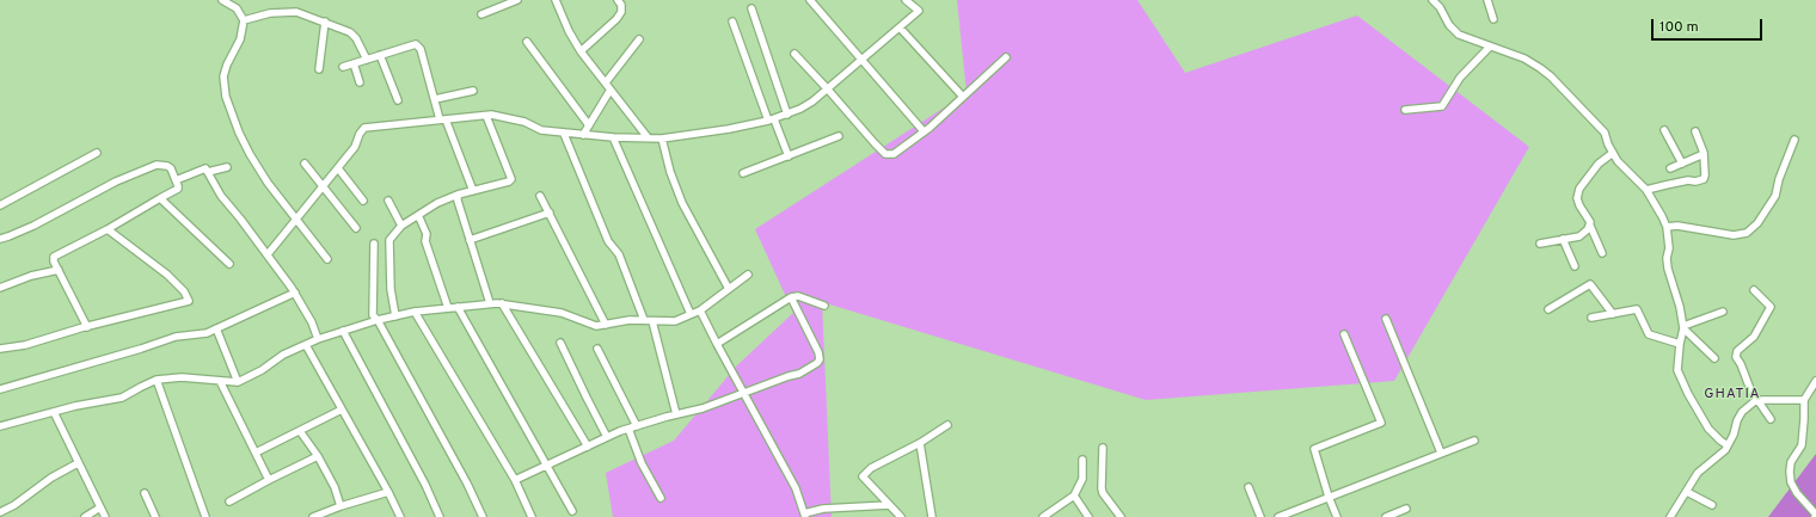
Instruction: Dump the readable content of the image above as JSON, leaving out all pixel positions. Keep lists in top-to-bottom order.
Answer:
{
  "districts": ["GHATIA"],
  "scale_bar": "100 m"
}
